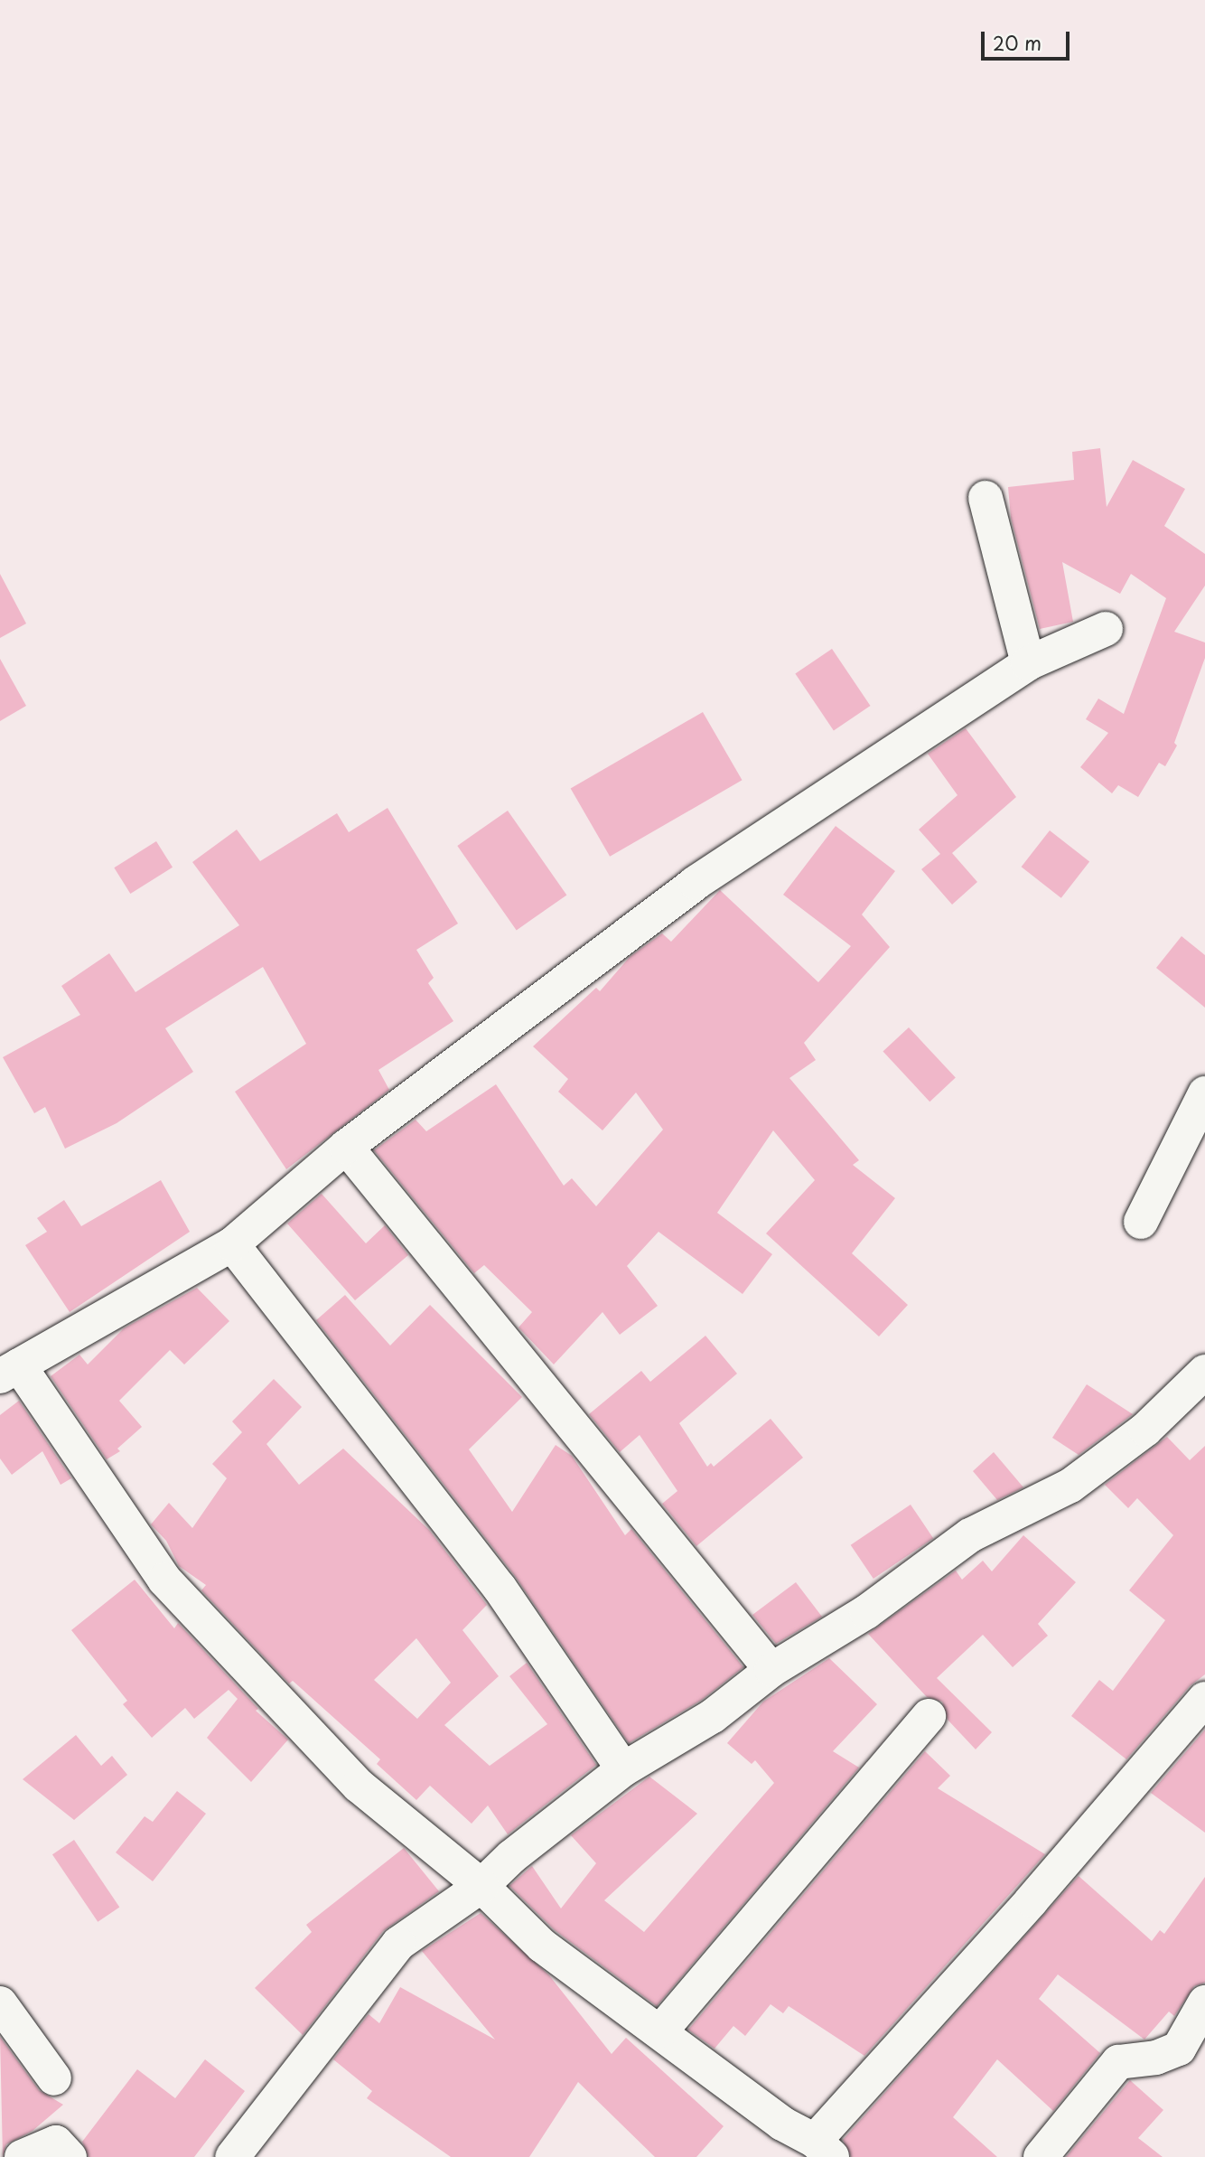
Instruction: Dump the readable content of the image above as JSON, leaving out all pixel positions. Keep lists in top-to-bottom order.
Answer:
{
  "scale_bar": "20 m"
}
